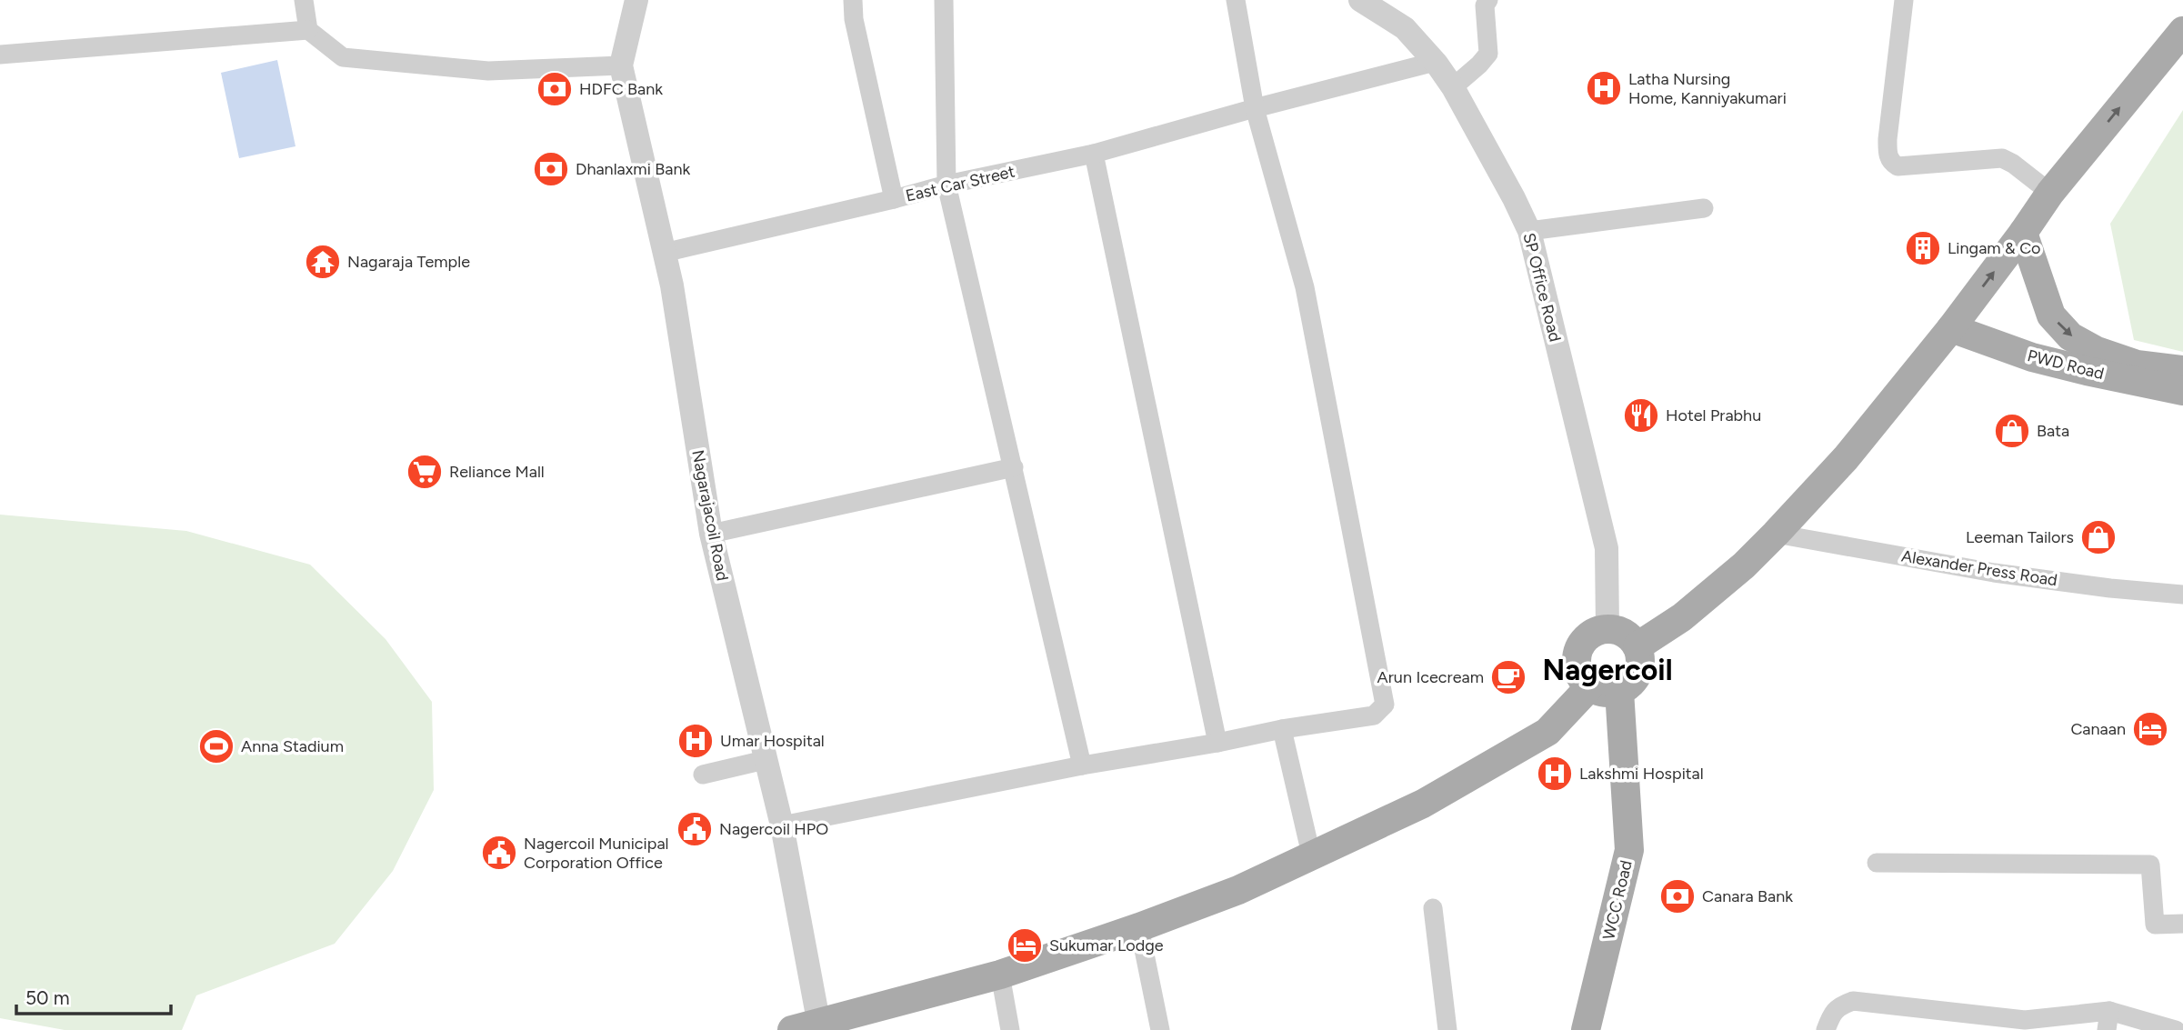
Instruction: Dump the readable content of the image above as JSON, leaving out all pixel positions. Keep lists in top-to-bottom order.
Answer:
{
  "streets": {
    "main road": ["PWD Road", "WCC Road"],
    "street": [
      "East Car Street",
      "SP Office Road",
      "Nagarajacoil Road",
      "Alexander Press Road"
    ]
  },
  "crossings": [
    ["East Car Street", "SP Office Road"],
    ["East Car Street", "Nagarajacoil Road"],
    ["SP Office Road", "WCC Road"]
  ],
  "districts": ["Nagercoil"],
  "places": {
    "hospital": ["Latha Nursing Home, Kanniyakumari", "Umar Hospital", "Lakshmi Hospital"],
    "bank": ["HDFC Bank", "Dhanlaxmi Bank", "Canara Bank"],
    "building": ["Lingam & Co"],
    "temple": ["Nagaraja Temple"],
    "restaurant": ["Hotel Prabhu"],
    "shop": ["Bata", "Leeman Tailors"],
    "supermarket": ["Reliance Mall"],
    "cafe": ["Arun Icecream"],
    "hotel": ["Canaan", "Sukumar Lodge"],
    "sports": ["Anna Stadium"],
    "public building": ["Nagercoil HPO", "Nagercoil Municipal Corporation Office"]
  },
  "scale_bar": "50 m"
}
